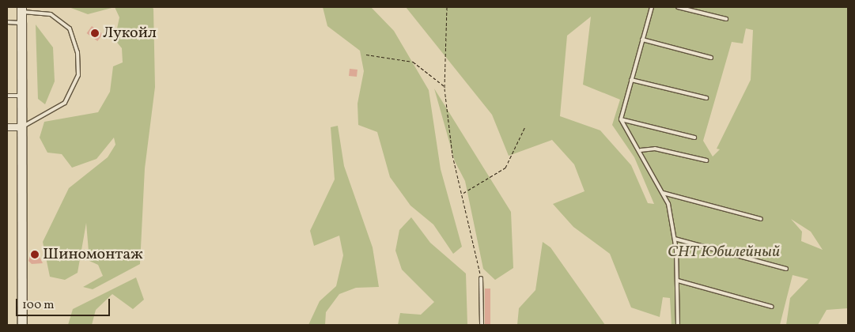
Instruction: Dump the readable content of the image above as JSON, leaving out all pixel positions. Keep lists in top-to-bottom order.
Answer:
{
  "parks": ["СНТ Юбилейный"],
  "places": ["Лукойл", "Шиномонтаж"],
  "scale_bar": "100 m"
}
